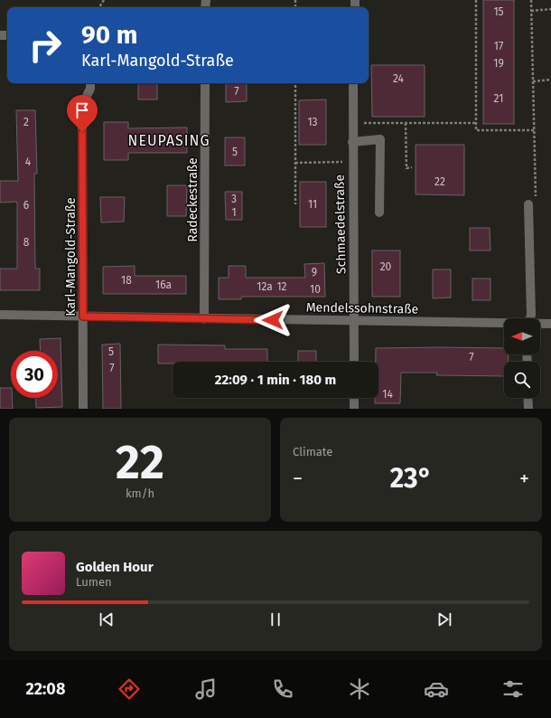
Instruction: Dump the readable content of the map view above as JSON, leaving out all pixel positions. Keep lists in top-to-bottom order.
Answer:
{
  "streets": {
    "street": [
      "Radeckestraße",
      "Schmaedelstraße",
      "Karl-Mangold-Straße",
      "Mendelssohnstraße"
    ]
  },
  "crossings": [
    ["Radeckestraße", "Mendelssohnstraße"],
    ["Schmaedelstraße", "Mendelssohnstraße"],
    ["Karl-Mangold-Straße", "Mendelssohnstraße"]
  ],
  "districts": ["NEUPASING"],
  "house_numbers": [
    "15",
    "17",
    "19",
    "24",
    "7",
    "21",
    "2",
    "13",
    "5",
    "4",
    "22",
    "3",
    "11",
    "6",
    "1",
    "8",
    "20",
    "9",
    "18",
    "16a",
    "12a",
    "12",
    "10",
    "5",
    "7",
    "7",
    "14"
  ],
  "north": "left",
  "page": {
    "turn": ["90 m", "Karl-Mangold-Straße"],
    "limit": "30",
    "trip": "22:09 · 1 min · 180 m",
    "tile": [
      ["22", "km/h"],
      "Climate"
    ],
    "heat": ["−", "23°", "+"],
    "song": ["Golden Hour", "Lumen"],
    "tabs": "22:08"
  }
}
